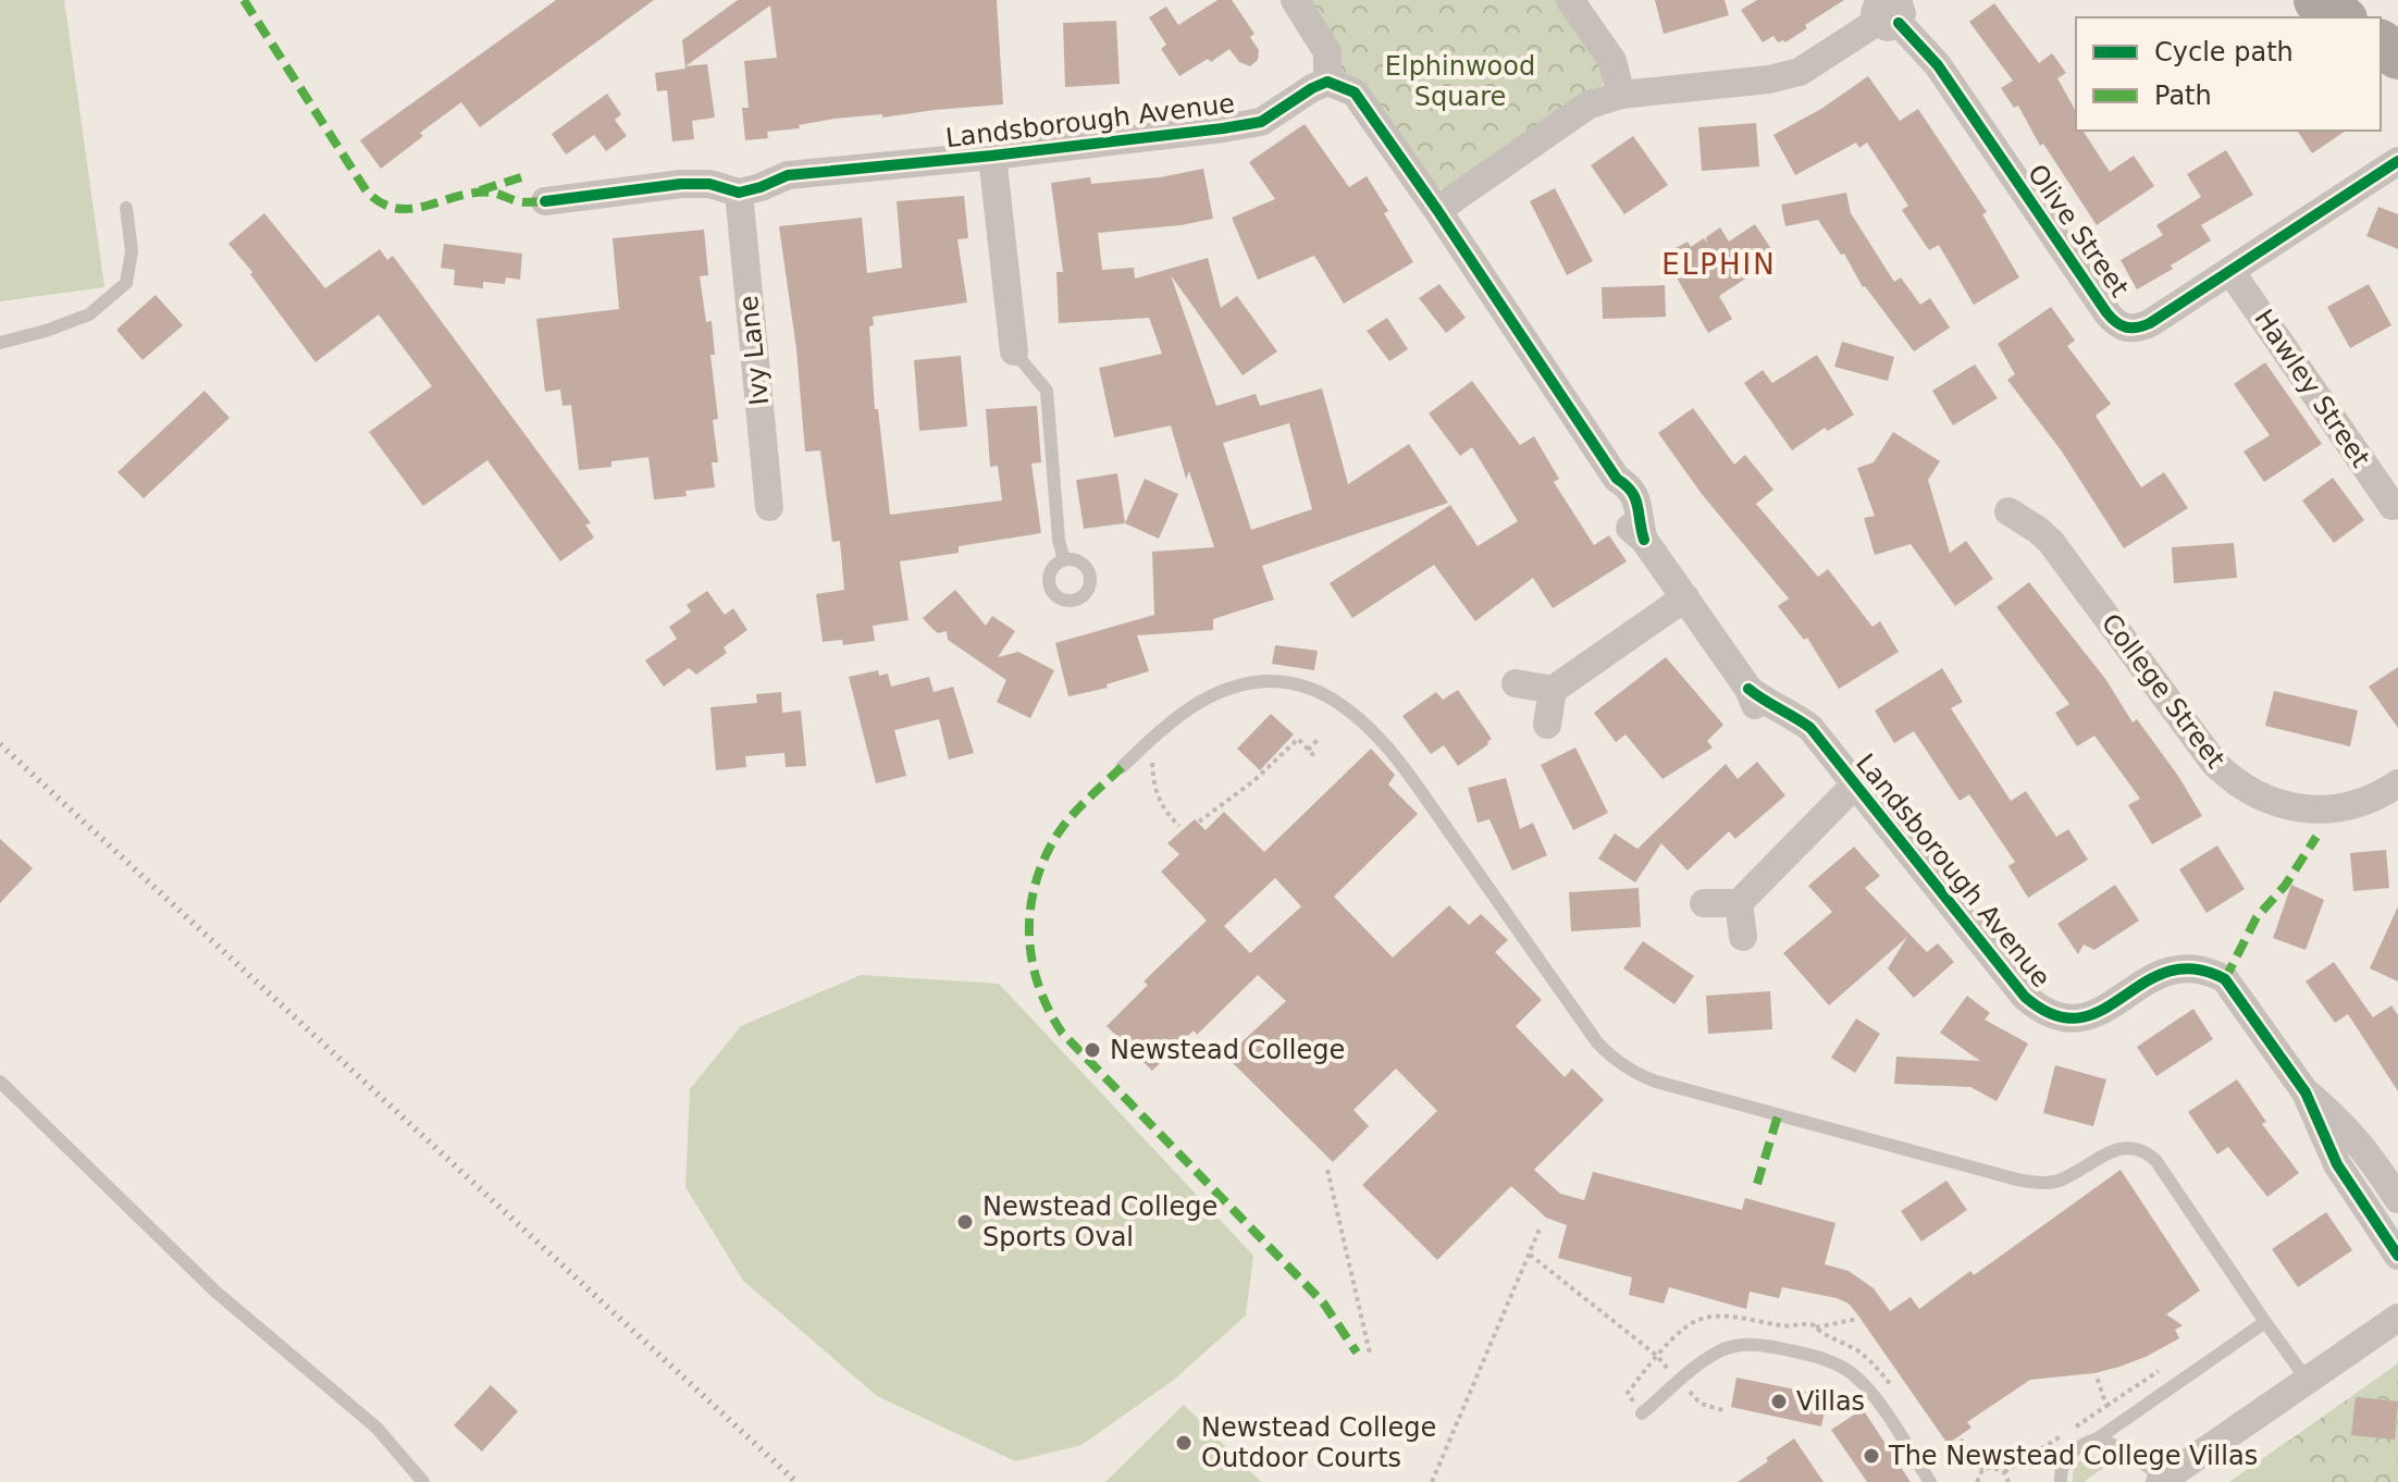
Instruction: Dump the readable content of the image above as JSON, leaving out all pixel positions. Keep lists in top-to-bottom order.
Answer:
{
  "streets": {
    "street": [
      "Landsborough Avenue",
      "Olive Street",
      "Ivy Lane",
      "Hawley Street",
      "College Street"
    ]
  },
  "crossings": [
    ["Landsborough Avenue", "Ivy Lane"],
    ["Olive Street", "Hawley Street"]
  ],
  "districts": ["ELPHIN"],
  "parks": ["Elphinwood Square"],
  "places": [
    "Newstead College",
    "Newstead College Sports Oval",
    "Villas",
    "Newstead College Outdoor Courts",
    "The Newstead College Villas"
  ],
  "legend": ["Cycle path", "Path"]
}
